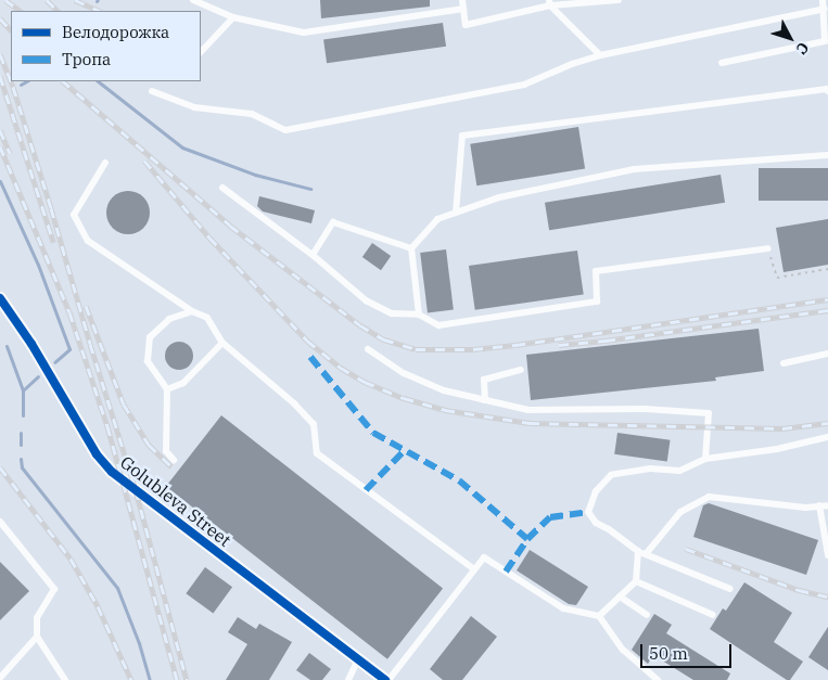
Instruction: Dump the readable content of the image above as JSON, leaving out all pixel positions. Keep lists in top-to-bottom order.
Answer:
{
  "streets": {
    "street": ["Golubleva Street"]
  },
  "legend": ["Велодорожка", "Тропа"],
  "scale_bar": "50 m",
  "north": "bottom right"
}
